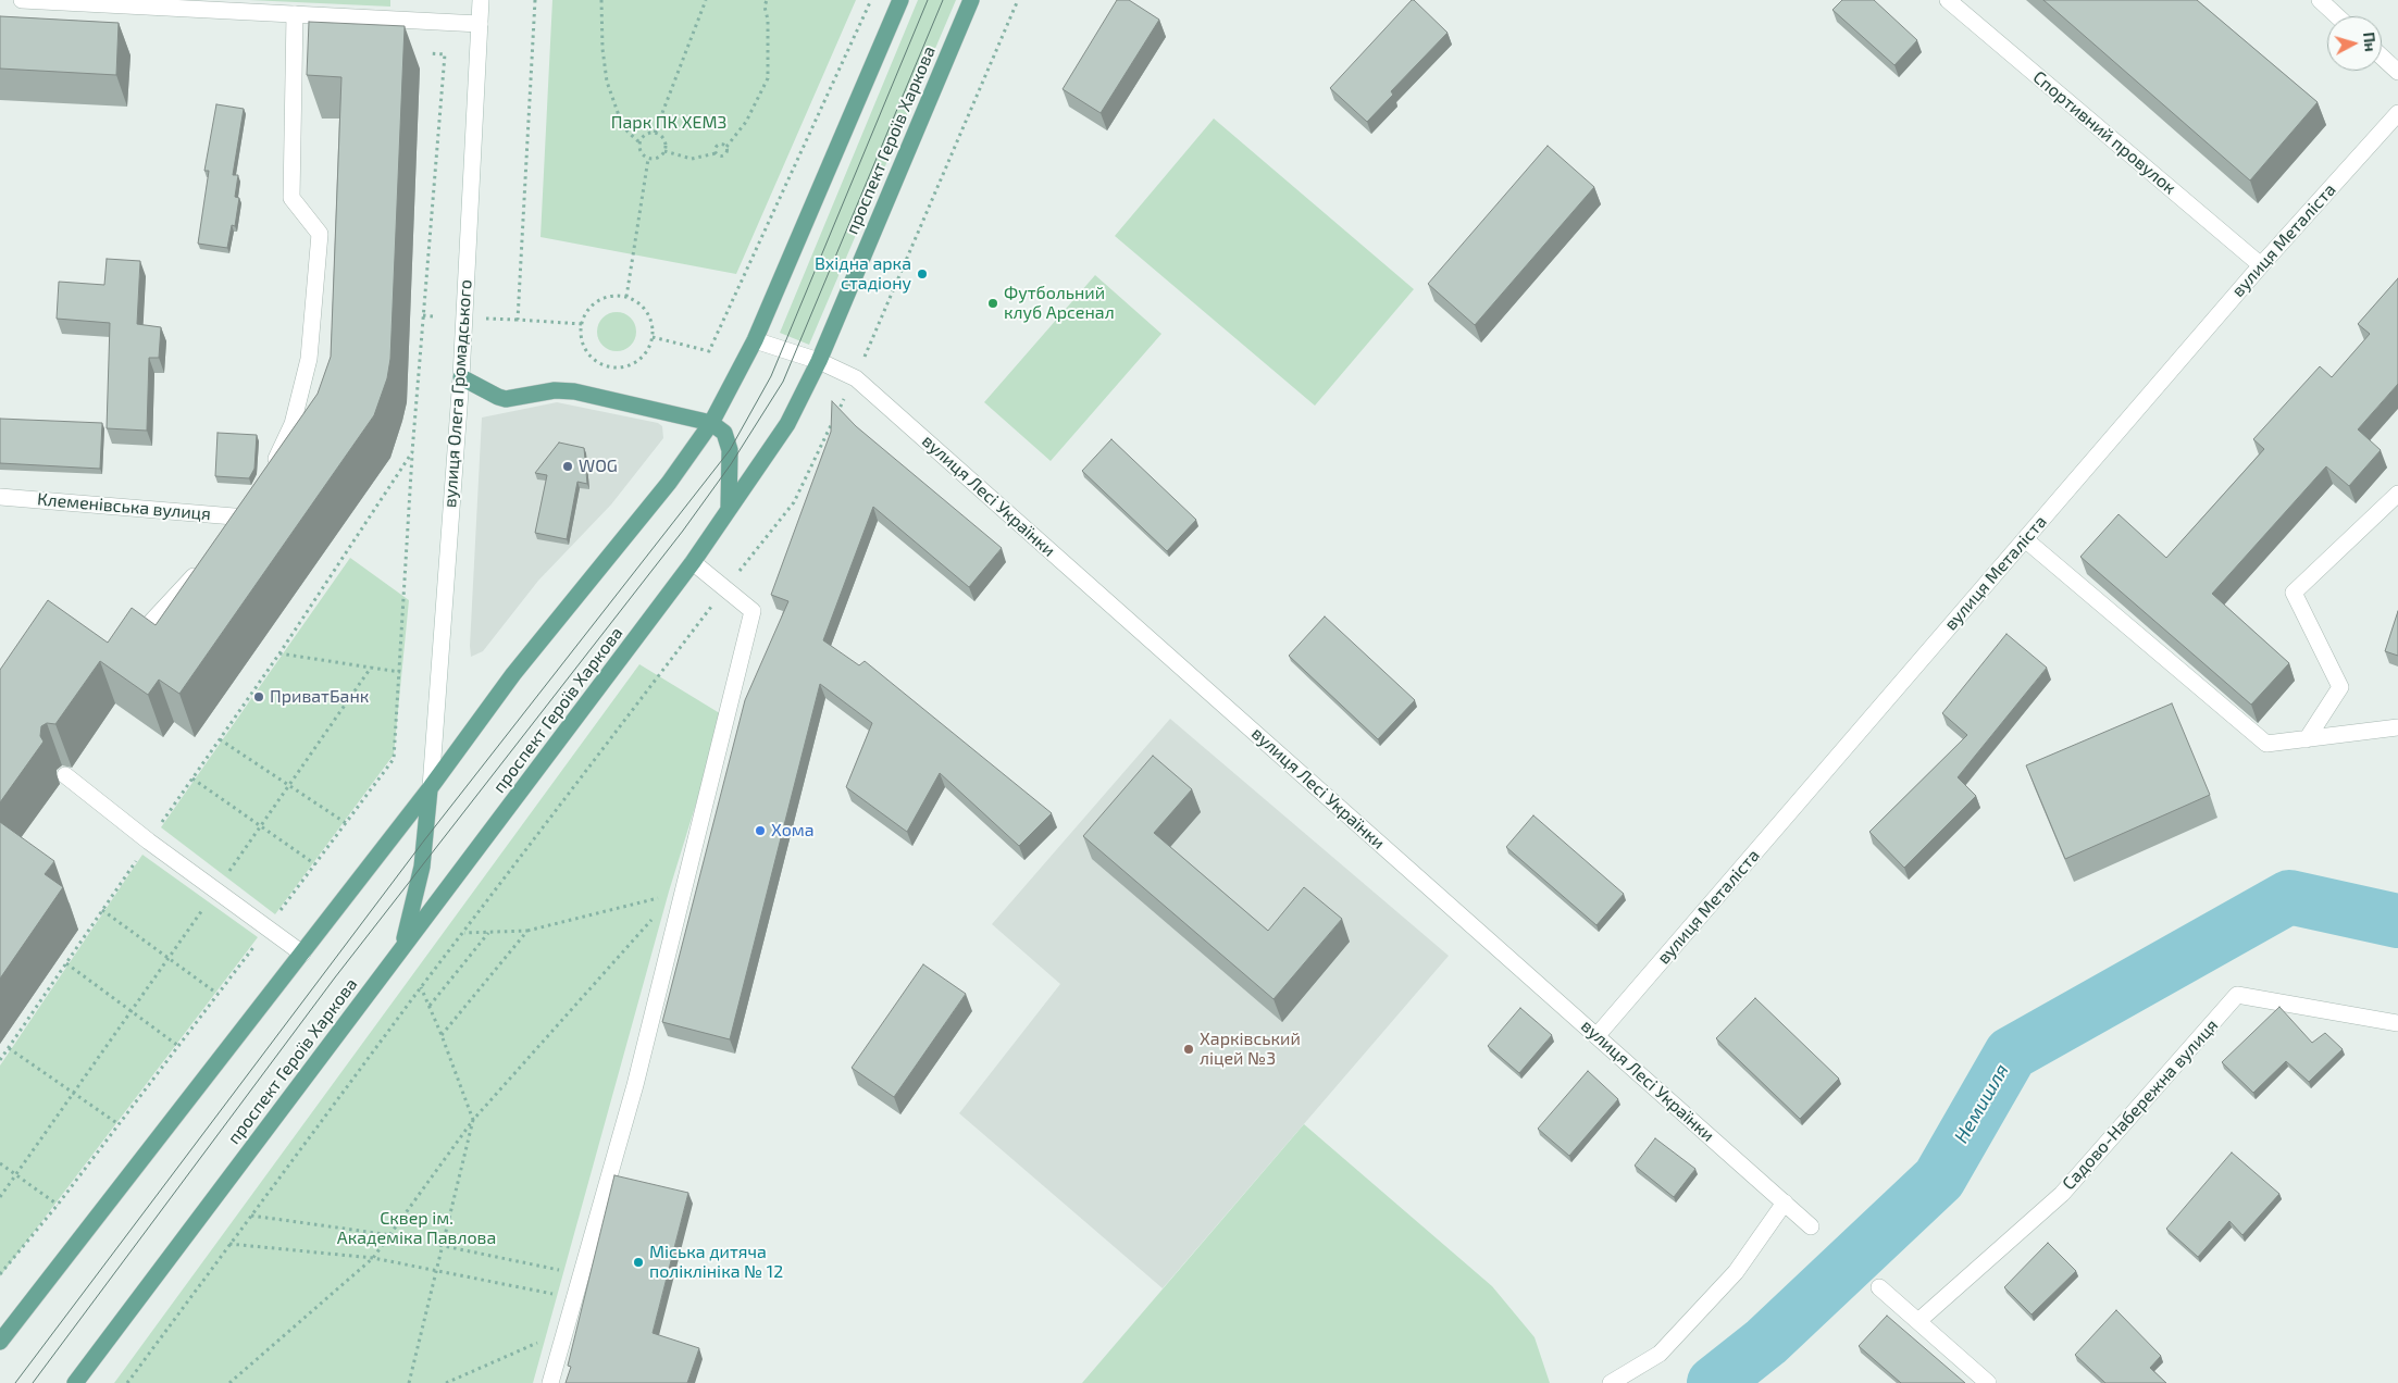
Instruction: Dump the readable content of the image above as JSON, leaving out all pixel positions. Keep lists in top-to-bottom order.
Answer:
{
  "streets": {
    "main road": ["проспект Героїв Харкова"],
    "street": [
      "Спортивний провулок",
      "вулиця Металіста",
      "вулиця Олега Громадського",
      "вулиця Лесі Українки",
      "Клеменівська вулиця",
      "Садово-Набережна вулиця"
    ]
  },
  "crossings": [
    ["Спортивний провулок", "вулиця Металіста"],
    ["проспект Героїв Харкова", "вулиця Лесі Українки"],
    ["вулиця Металіста", "вулиця Лесі Українки"]
  ],
  "water": ["Немишля"],
  "parks": ["Парк ПК ХЕМЗ", "Сквер ім. Академіка Павлова"],
  "places": [
    "Вхідна арка стадіону",
    "Футбольний клуб Арсенал",
    "WOG",
    "ПриватБанк",
    "Хома",
    "Харківський ліцей №3",
    "Міська дитяча поліклініка № 12"
  ],
  "north": "right"
}
